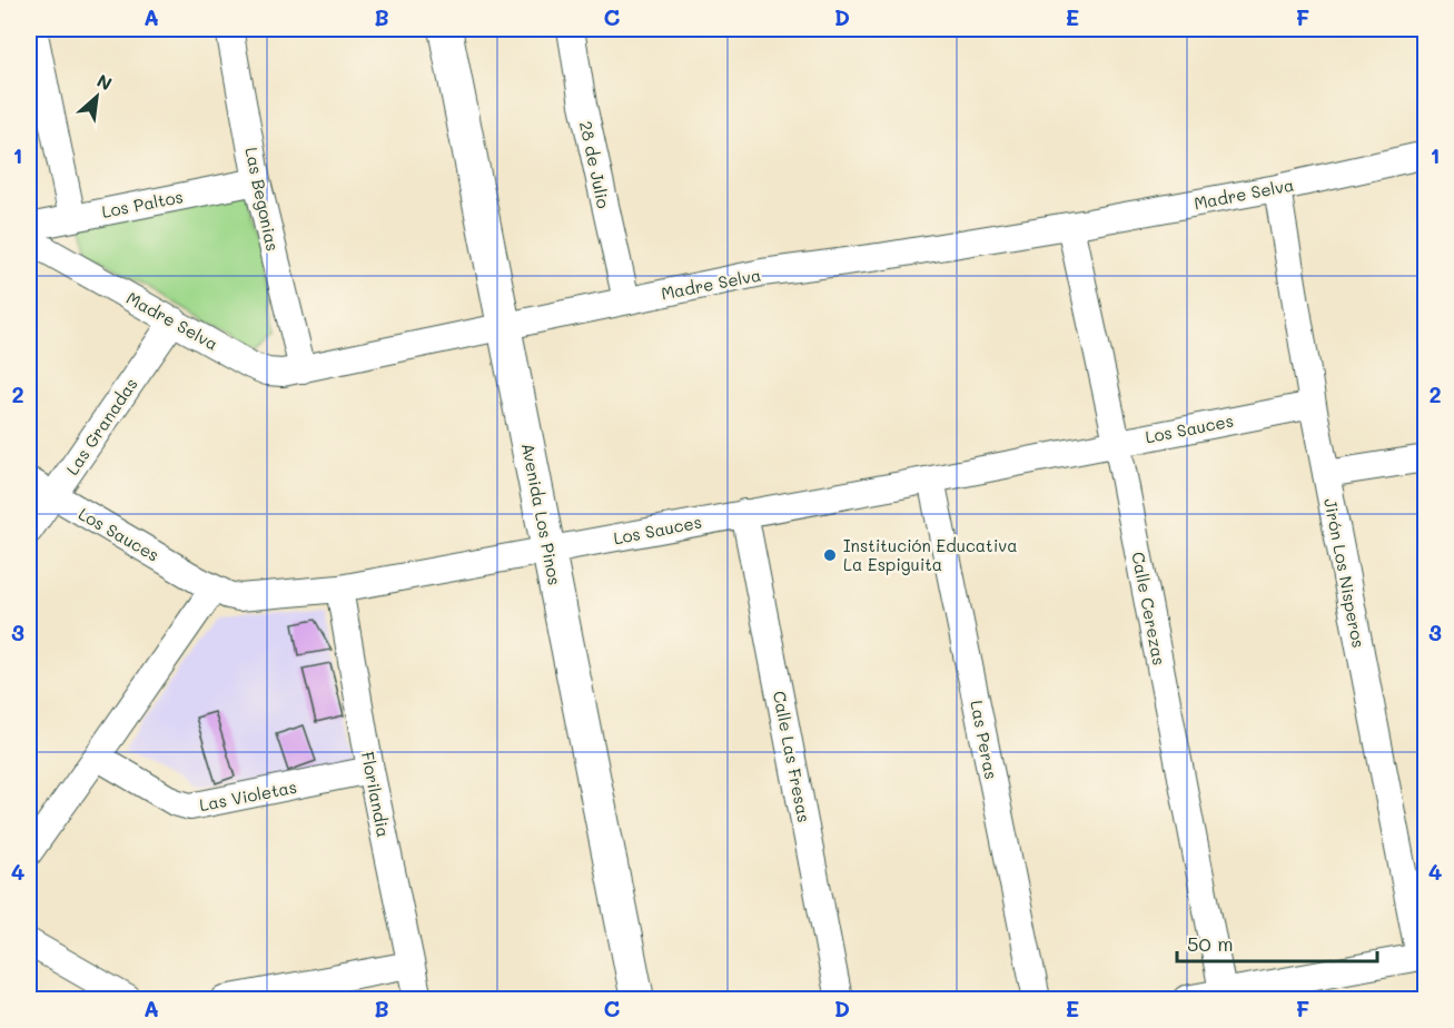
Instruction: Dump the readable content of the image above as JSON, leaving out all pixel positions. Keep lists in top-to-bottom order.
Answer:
{
  "streets": {
    "street": [
      "28 de Julio",
      "Madre Selva",
      "Las Begonias",
      "Los Paltos",
      "Las Granadas",
      "Los Sauces",
      "Avenida Los Pinos",
      "Jirón Los Nisperos",
      "Calle Cerezas",
      "Las Peras",
      "Calle Las Fresas",
      "Florilandia",
      "Las Violetas"
    ]
  },
  "crossings": [
    ["28 de Julio", "Madre Selva"],
    ["Madre Selva", "Las Begonias"],
    ["Madre Selva", "Las Granadas"],
    ["Madre Selva", "Avenida Los Pinos"],
    ["Madre Selva", "Jirón Los Nisperos"],
    ["Madre Selva", "Calle Cerezas"],
    ["Las Begonias", "Los Paltos"],
    ["Las Granadas", "Los Sauces"],
    ["Los Sauces", "Avenida Los Pinos"],
    ["Los Sauces", "Jirón Los Nisperos"],
    ["Los Sauces", "Calle Cerezas"],
    ["Los Sauces", "Las Peras"],
    ["Los Sauces", "Calle Las Fresas"],
    ["Los Sauces", "Florilandia"],
    ["Florilandia", "Las Violetas"]
  ],
  "places": ["Institución Educativa La Espiguita"],
  "scale_bar": "50 m",
  "north": "top right",
  "grid": {
    "columns": [
      "A",
      "B",
      "C",
      "D",
      "E",
      "F"
    ],
    "rows": [
      "1",
      "2",
      "3",
      "4"
    ]
  }
}
